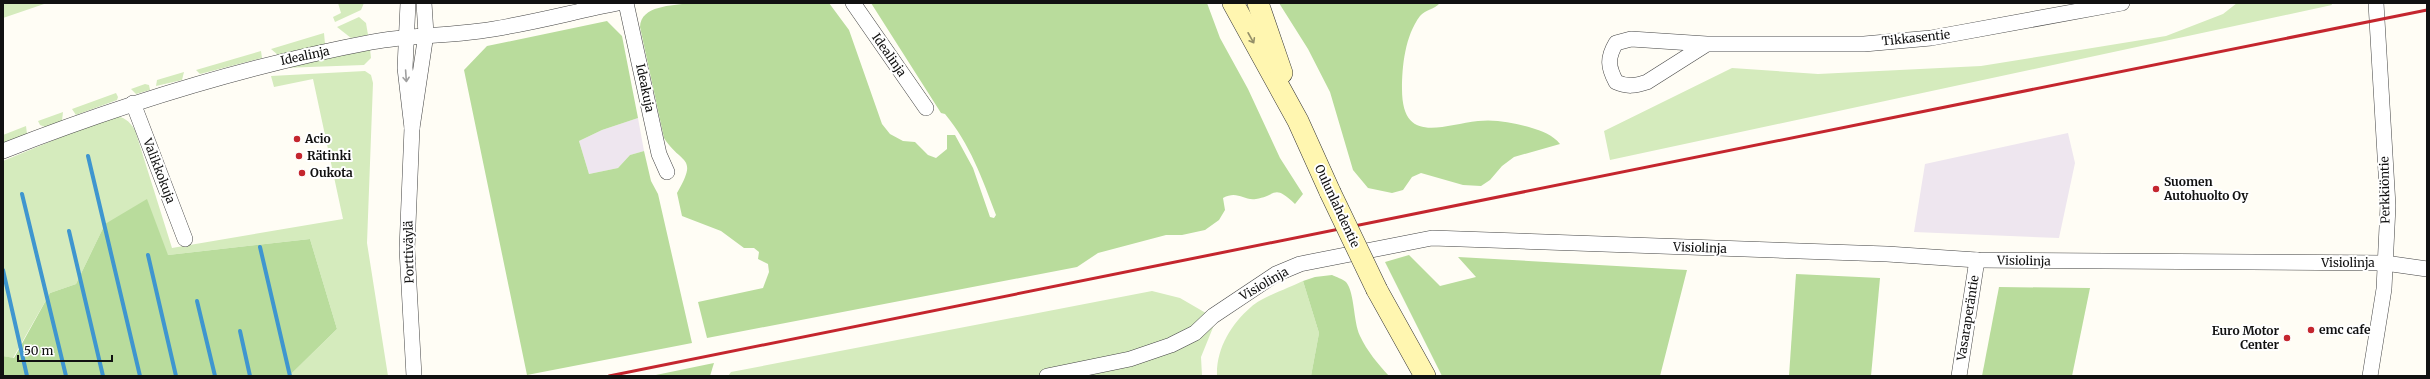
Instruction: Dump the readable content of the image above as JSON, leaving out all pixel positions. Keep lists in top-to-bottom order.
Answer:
{
  "streets": {
    "main road": ["Oulunlahdentie"],
    "street": [
      "Tikkasentie",
      "Idealinja",
      "Ideakuja",
      "Valikkokuja",
      "Perkkiöntie",
      "Visiolinja",
      "Porttiväylä",
      "Vasaraperäntie"
    ]
  },
  "crossings": [
    ["Idealinja", "Valikkokuja"],
    ["Idealinja", "Porttiväylä"],
    ["Perkkiöntie", "Visiolinja"],
    ["Visiolinja", "Vasaraperäntie"]
  ],
  "places": [
    "Acio",
    "Rätinki",
    "Oukota",
    "Suomen Autohuolto Oy",
    "emc cafe",
    "Euro Motor Center"
  ],
  "scale_bar": "50 m"
}
